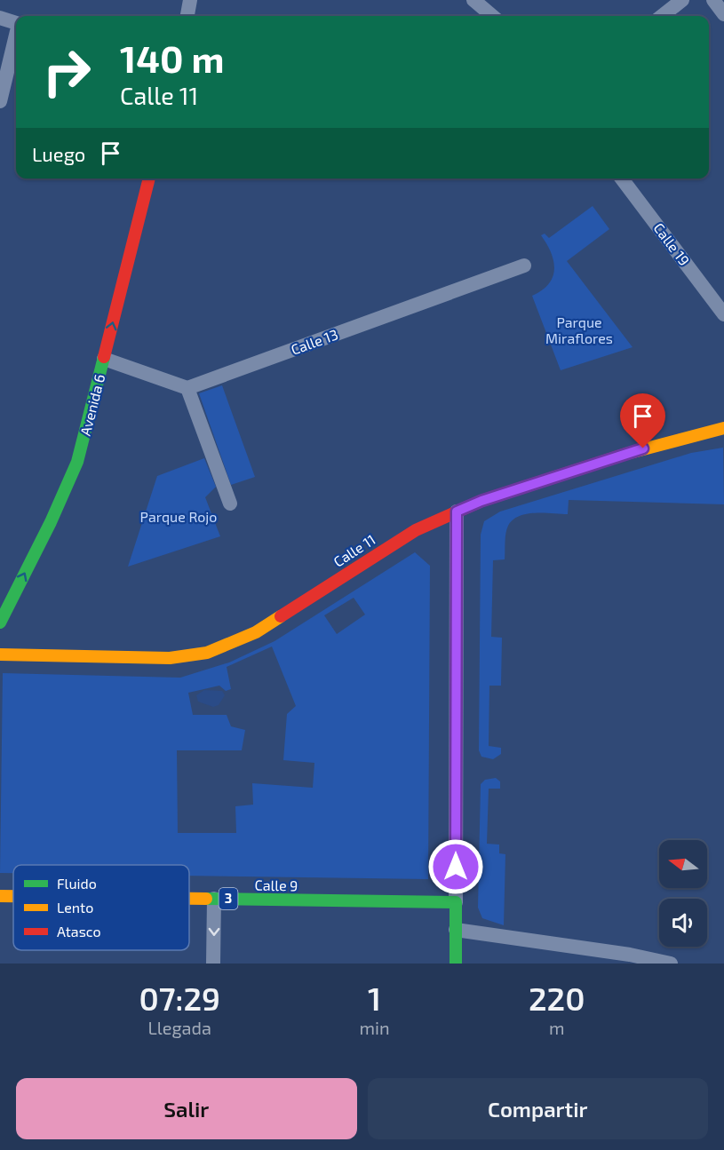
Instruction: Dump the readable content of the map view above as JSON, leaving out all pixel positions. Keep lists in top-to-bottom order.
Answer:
{
  "streets": {
    "street": [
      "Calle 19",
      "Calle 13",
      "Avenida 6",
      "Calle 11",
      "Calle 9",
      "3"
    ]
  },
  "one_way": ["Avenida 6"],
  "parks": ["Parque Miraflores", "Parque Rojo"],
  "legend": ["Fluido", "Lento", "Atasco"],
  "north": "left",
  "page": {
    "turn": ["140 m", "Calle 11"],
    "then": "Luego",
    "eta": [
      "07:29",
      "Llegada",
      "1",
      "min",
      "220",
      "m"
    ],
    "buttons": ["Salir", "Compartir"]
  }
}
